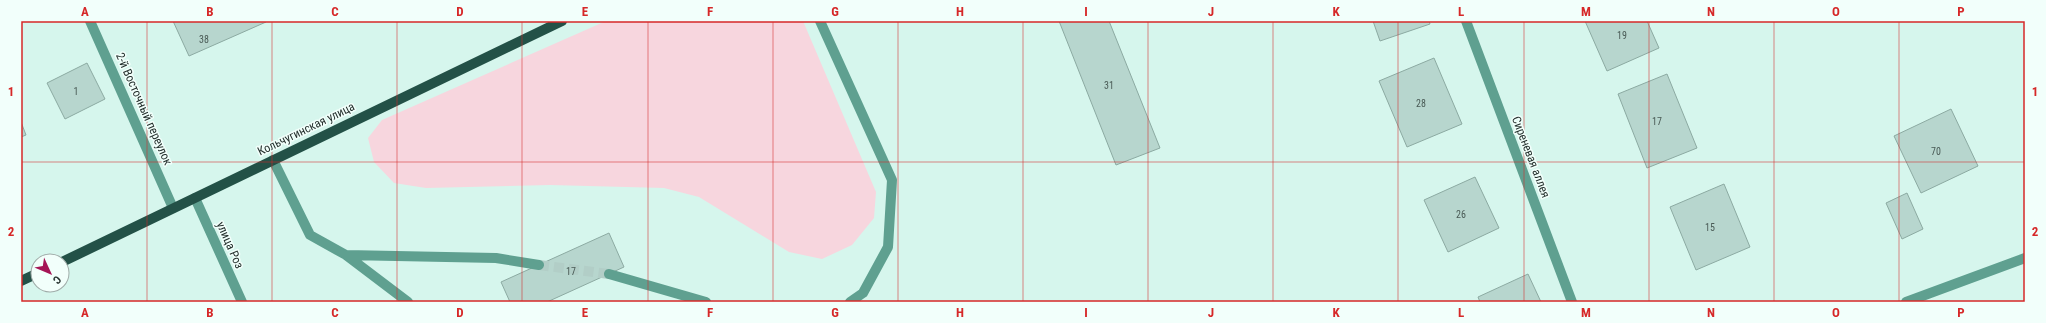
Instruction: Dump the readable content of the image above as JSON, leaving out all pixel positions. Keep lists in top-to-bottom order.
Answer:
{
  "streets": {
    "main road": ["Кольчугинская улица"],
    "street": ["2-й Восточный переулок", "Сиреневая аллея", "улица Роз"]
  },
  "crossings": [
    ["2-й Восточный переулок", "Кольчугинская улица"],
    ["Кольчугинская улица", "улица Роз"]
  ],
  "house_numbers": [
    "19",
    "38",
    "31",
    "1",
    "28",
    "17",
    "70",
    "26",
    "15",
    "17"
  ],
  "north": "bottom right",
  "grid": {
    "columns": [
      "A",
      "B",
      "C",
      "D",
      "E",
      "F",
      "G",
      "H",
      "I",
      "J",
      "K",
      "L",
      "M",
      "N",
      "O",
      "P"
    ],
    "rows": ["1", "2"]
  }
}
